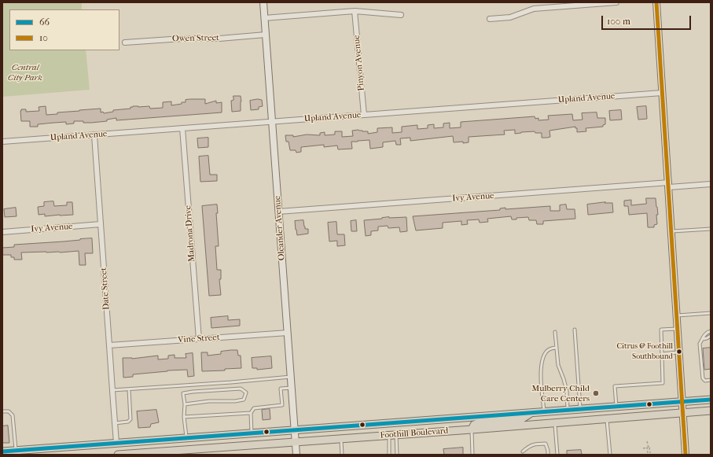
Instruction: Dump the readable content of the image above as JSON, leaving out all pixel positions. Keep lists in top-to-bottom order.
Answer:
{
  "streets": {
    "main road": ["Foothill Boulevard"],
    "street": [
      "Owen Street",
      "Pinyon Avenue",
      "Upland Avenue",
      "Ivy Avenue",
      "Oleander Avenue",
      "Madrona Drive",
      "Date Street",
      "Vine Street"
    ]
  },
  "crossings": [
    ["Owen Street", "Oleander Avenue"],
    ["Pinyon Avenue", "Upland Avenue"],
    ["Upland Avenue", "Oleander Avenue"],
    ["Upland Avenue", "Madrona Drive"],
    ["Upland Avenue", "Date Street"],
    ["Ivy Avenue", "Oleander Avenue"],
    ["Ivy Avenue", "Date Street"],
    ["Oleander Avenue", "Vine Street"],
    ["Oleander Avenue", "Foothill Boulevard"],
    ["Madrona Drive", "Vine Street"],
    ["Date Street", "Vine Street"],
    ["Date Street", "Foothill Boulevard"]
  ],
  "parks": ["Central City Park"],
  "places": ["Citrus @ Foothill Southbound", "Mulberry Child Care Centers"],
  "lines": ["transit line 10", "transit line 66"],
  "legend": ["66", "10"],
  "scale_bar": "100 m"
}
